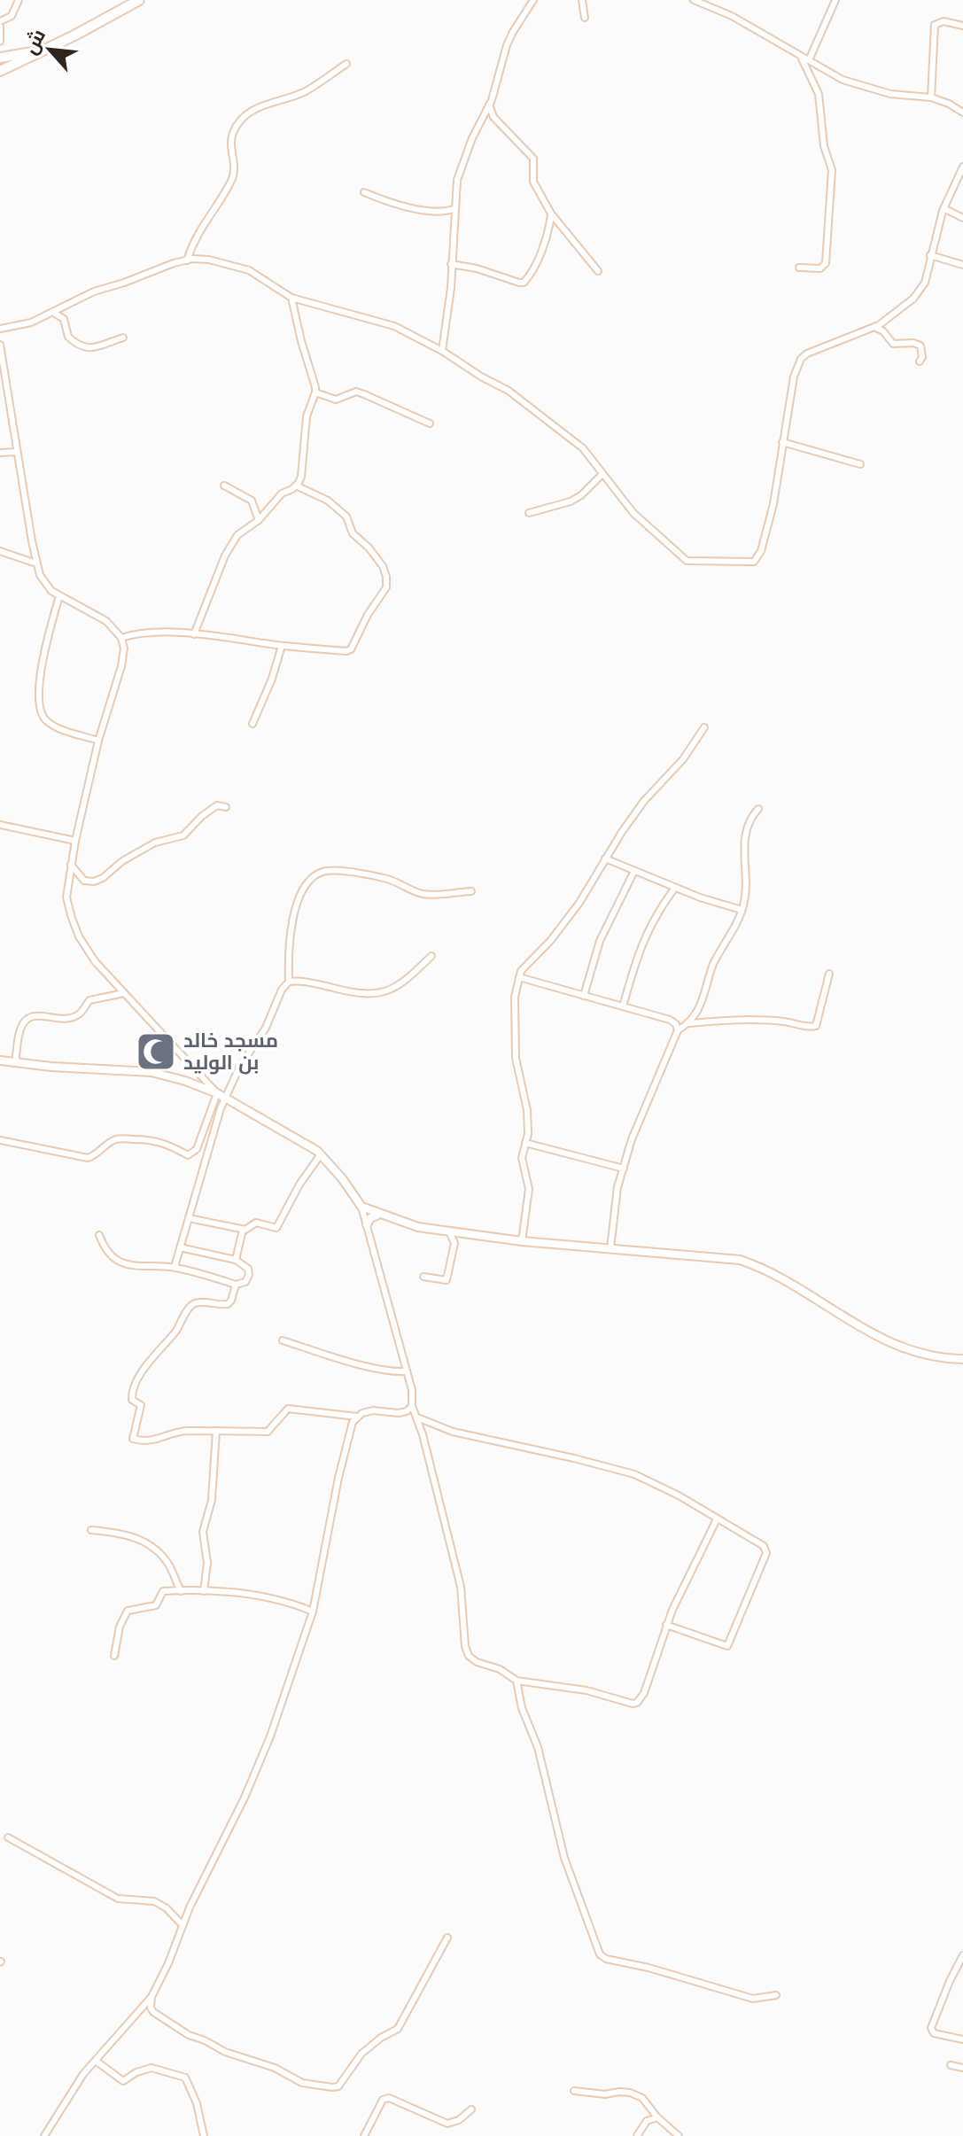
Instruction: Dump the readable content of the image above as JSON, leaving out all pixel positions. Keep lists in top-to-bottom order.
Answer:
{
  "places": {
    "mosque": ["مسجد خالد بن الوليد"]
  },
  "north": "top left"
}
